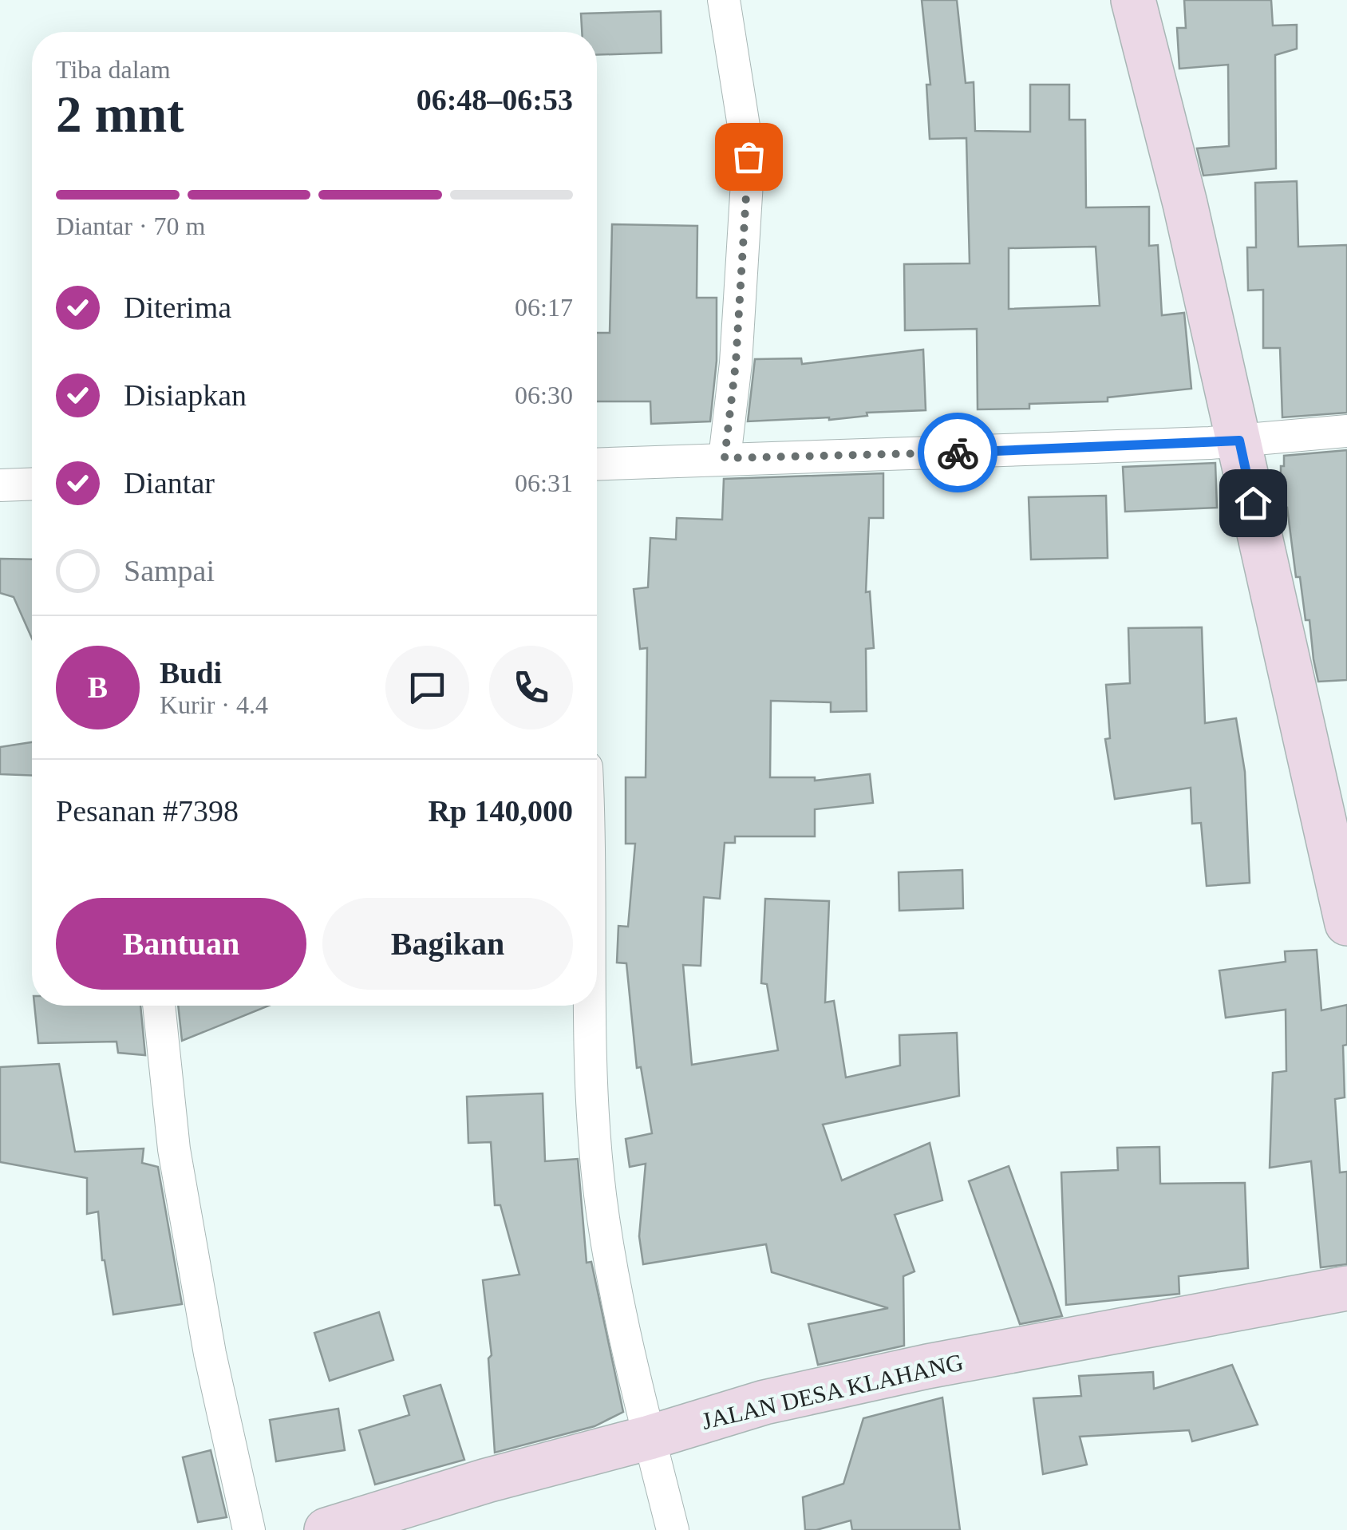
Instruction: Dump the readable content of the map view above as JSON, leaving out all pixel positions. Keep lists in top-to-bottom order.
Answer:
{
  "streets": {
    "street": ["JALAN DESA KLAHANG"]
  },
  "page": {
    "heading": ["2 mnt", "Tiba dalam", "06:48–06:53"],
    "panel": [
      "Budi",
      "Kurir · 4.4",
      "Pesanan #7398",
      "Rp 140,000"
    ],
    "bar": "Diantar · 70 m",
    "list": [
      ["Diterima", "06:17"],
      ["Disiapkan", "06:30"],
      ["Diantar", "06:31"],
      "Sampai"
    ],
    "round": "B",
    "buttons": ["Bantuan", "Bagikan"]
  }
}
